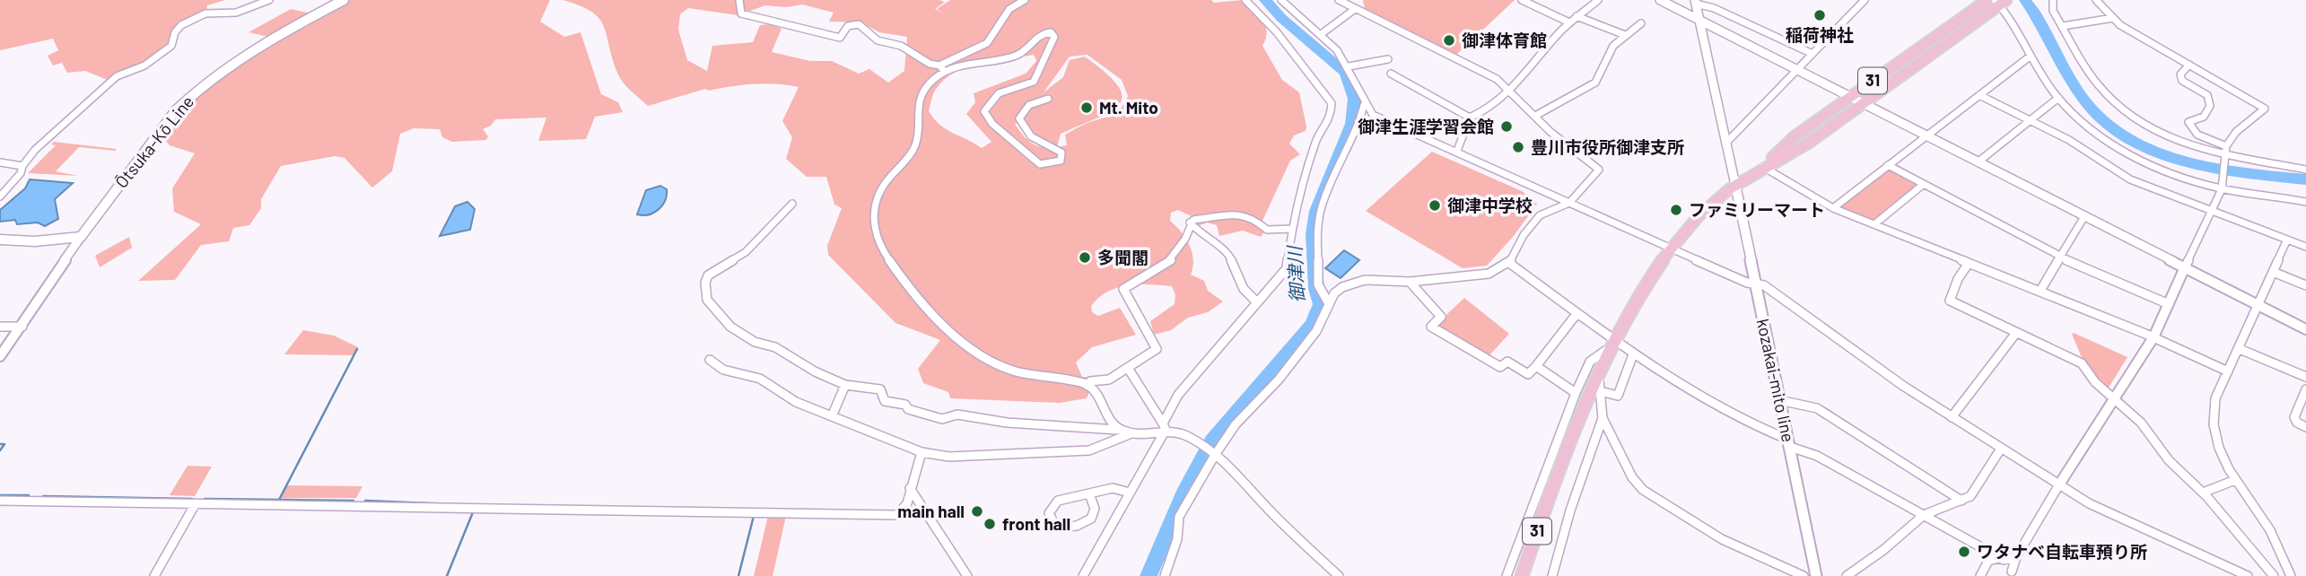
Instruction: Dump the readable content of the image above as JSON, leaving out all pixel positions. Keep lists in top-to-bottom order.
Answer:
{
  "streets": {
    "main road": ["31", "Ōtsuka-Kō Line", "kozakai-mito line"]
  },
  "crossings": [
    ["31", "kozakai-mito line"]
  ],
  "water": ["御津川"],
  "places": [
    "稲荷神社",
    "御津体育館",
    "Mt. Mito",
    "御津生涯学習会館",
    "豊川市役所御津支所",
    "御津中学校",
    "ファミリーマート",
    "多聞閣",
    "main hall",
    "front hall",
    "ワタナベ自転車預り所"
  ]
}
